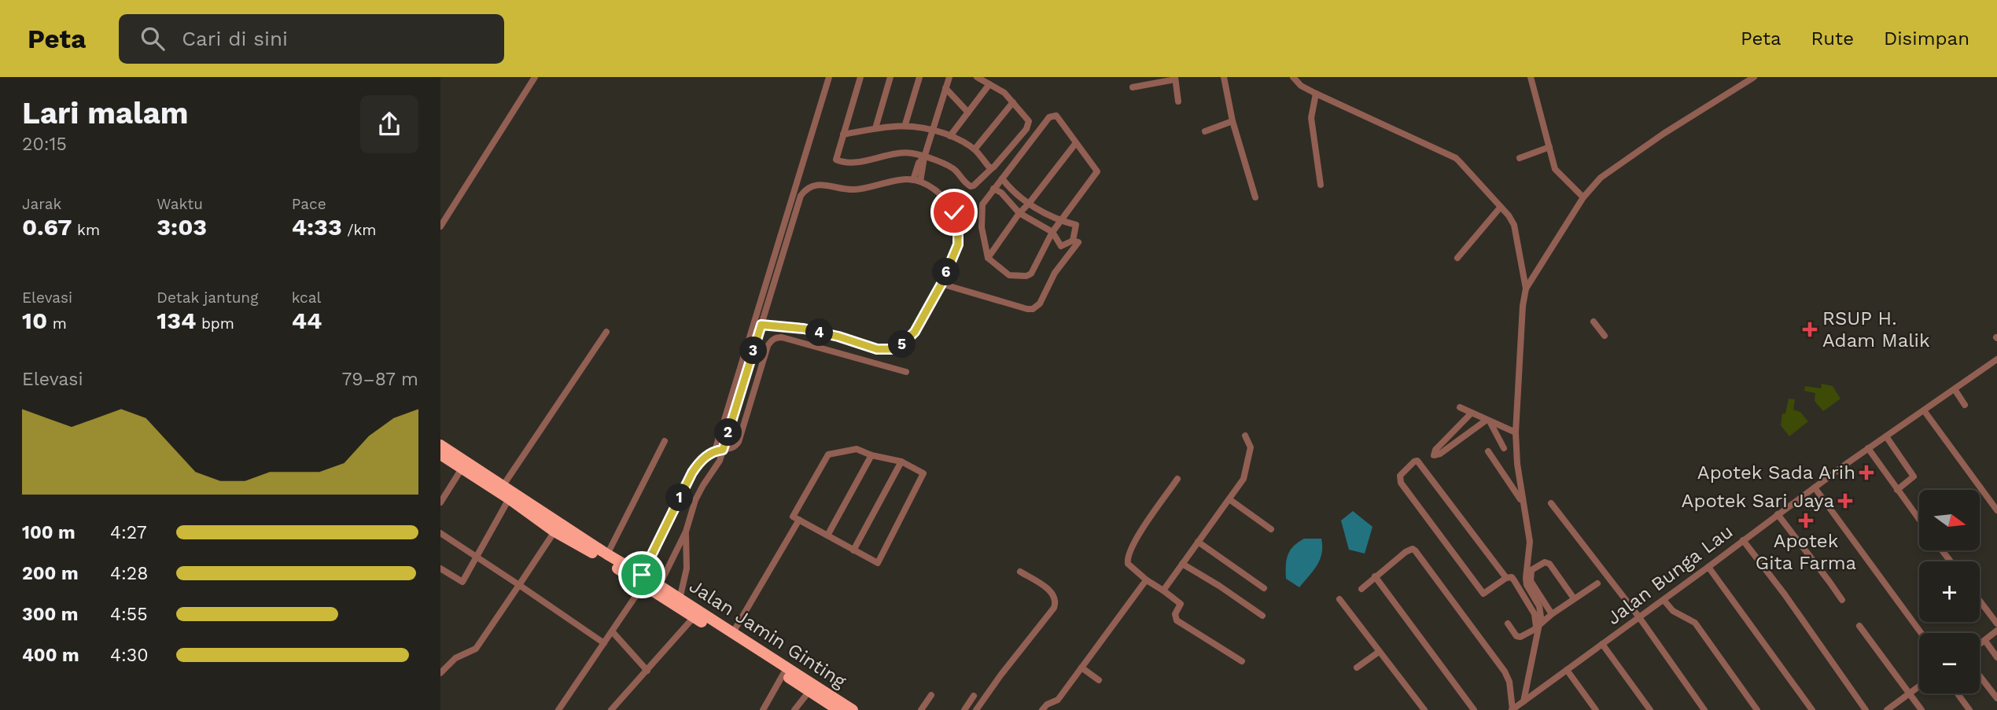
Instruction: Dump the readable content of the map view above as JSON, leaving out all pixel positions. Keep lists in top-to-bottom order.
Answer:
{
  "streets": {
    "highway": ["Jalan Jamin Ginting"],
    "street": ["Jalan Bunga Lau"]
  },
  "places": {
    "health": [
      "RSUP H. Adam Malik",
      "Apotek Sada Arih",
      "Apotek Sari Jaya",
      "Apotek Gita Farma"
    ]
  },
  "north": "right",
  "page": {
    "header": "Peta",
    "search": "Cari di sini",
    "nav": ["Peta", "Rute", "Disimpan"],
    "heading": ["Lari malam", "20:15"],
    "stats": [
      ["Jarak", "0.67 km"],
      ["Waktu", "3:03"],
      ["Pace", "4:33 /km"],
      ["Elevasi", "10 m"],
      ["Detak jantung", "134 bpm"],
      ["kcal", "44"]
    ],
    "pins": [
      "6",
      "4",
      "5",
      "3",
      "2",
      "1"
    ],
    "chart": ["Elevasi", "79–87 m"],
    "map_buttons": ["+", "−"],
    "list": [
      {
        "name": "100 m",
        "note": "4:27"
      },
      {
        "name": "200 m",
        "note": "4:28"
      },
      {
        "name": "300 m",
        "note": "4:55"
      },
      {
        "name": "400 m",
        "note": "4:30"
      }
    ]
  }
}
